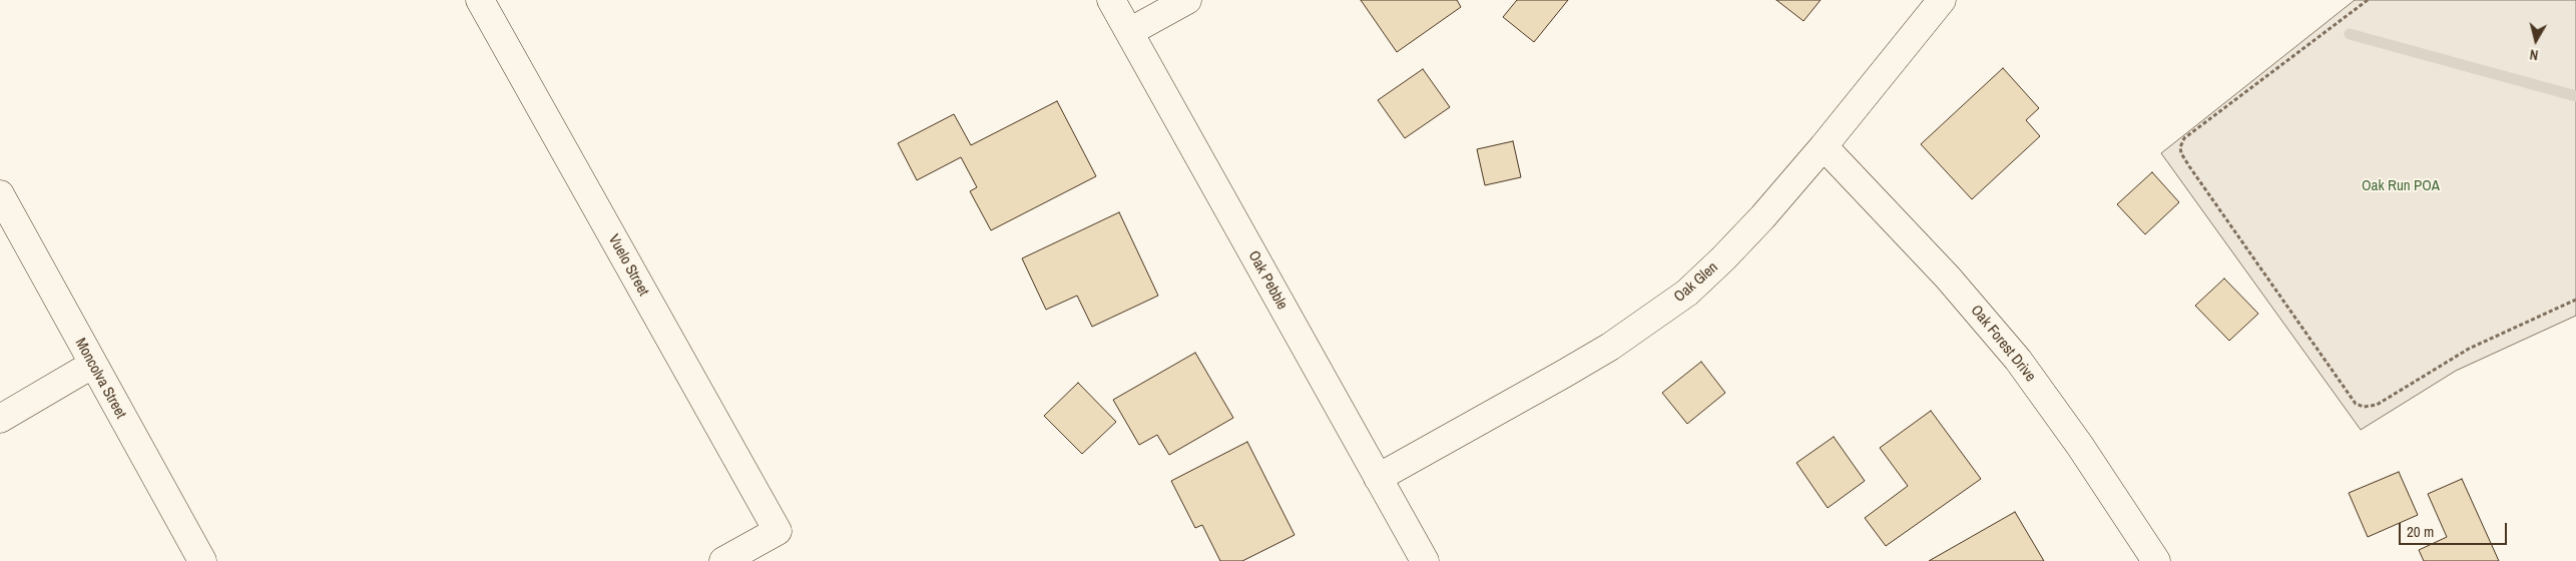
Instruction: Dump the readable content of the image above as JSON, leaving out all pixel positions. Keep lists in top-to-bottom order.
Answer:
{
  "streets": {
    "street": [
      "Vuelo Street",
      "Oak Pebble",
      "Oak Glen",
      "Oak Forest Drive",
      "Moncolva Street"
    ]
  },
  "crossings": [
    ["Oak Pebble", "Oak Glen"],
    ["Oak Glen", "Oak Forest Drive"]
  ],
  "parks": ["Oak Run POA"],
  "scale_bar": "20 m",
  "north": "bottom"
}
